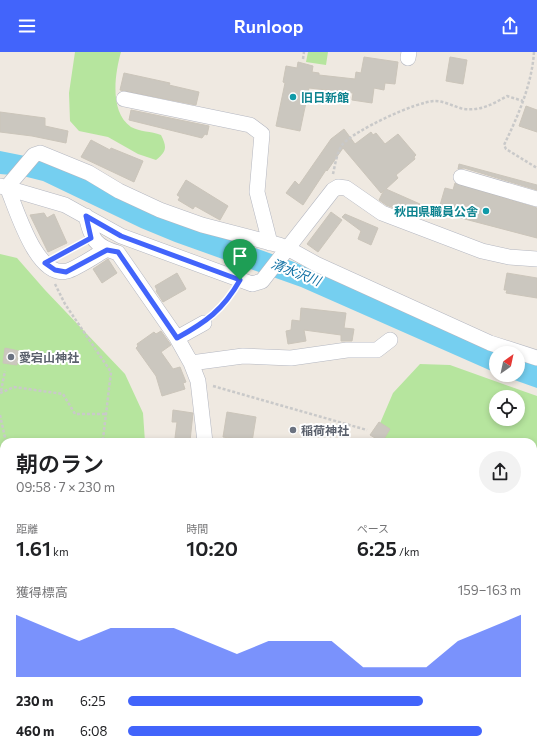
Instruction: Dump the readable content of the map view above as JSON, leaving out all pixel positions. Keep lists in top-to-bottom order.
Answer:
{
  "water": ["清水沢川"],
  "places": [
    "旧日新館",
    "秋田県職員公舎",
    "愛宕山神社",
    "稲荷神社"
  ],
  "north": "top right",
  "page": {
    "header": "Runloop",
    "heading": ["朝のラン", "09:58 · 7 × 230 m"],
    "stats": [
      ["距離", "1.61 km"],
      ["時間", "10:20"],
      ["ペース", "6:25 /km"]
    ],
    "chart": ["獲得標高", "159–163 m"],
    "list": [
      {
        "name": "230 m",
        "note": "6:25"
      },
      {
        "name": "460 m",
        "note": "6:08"
      }
    ]
  }
}
